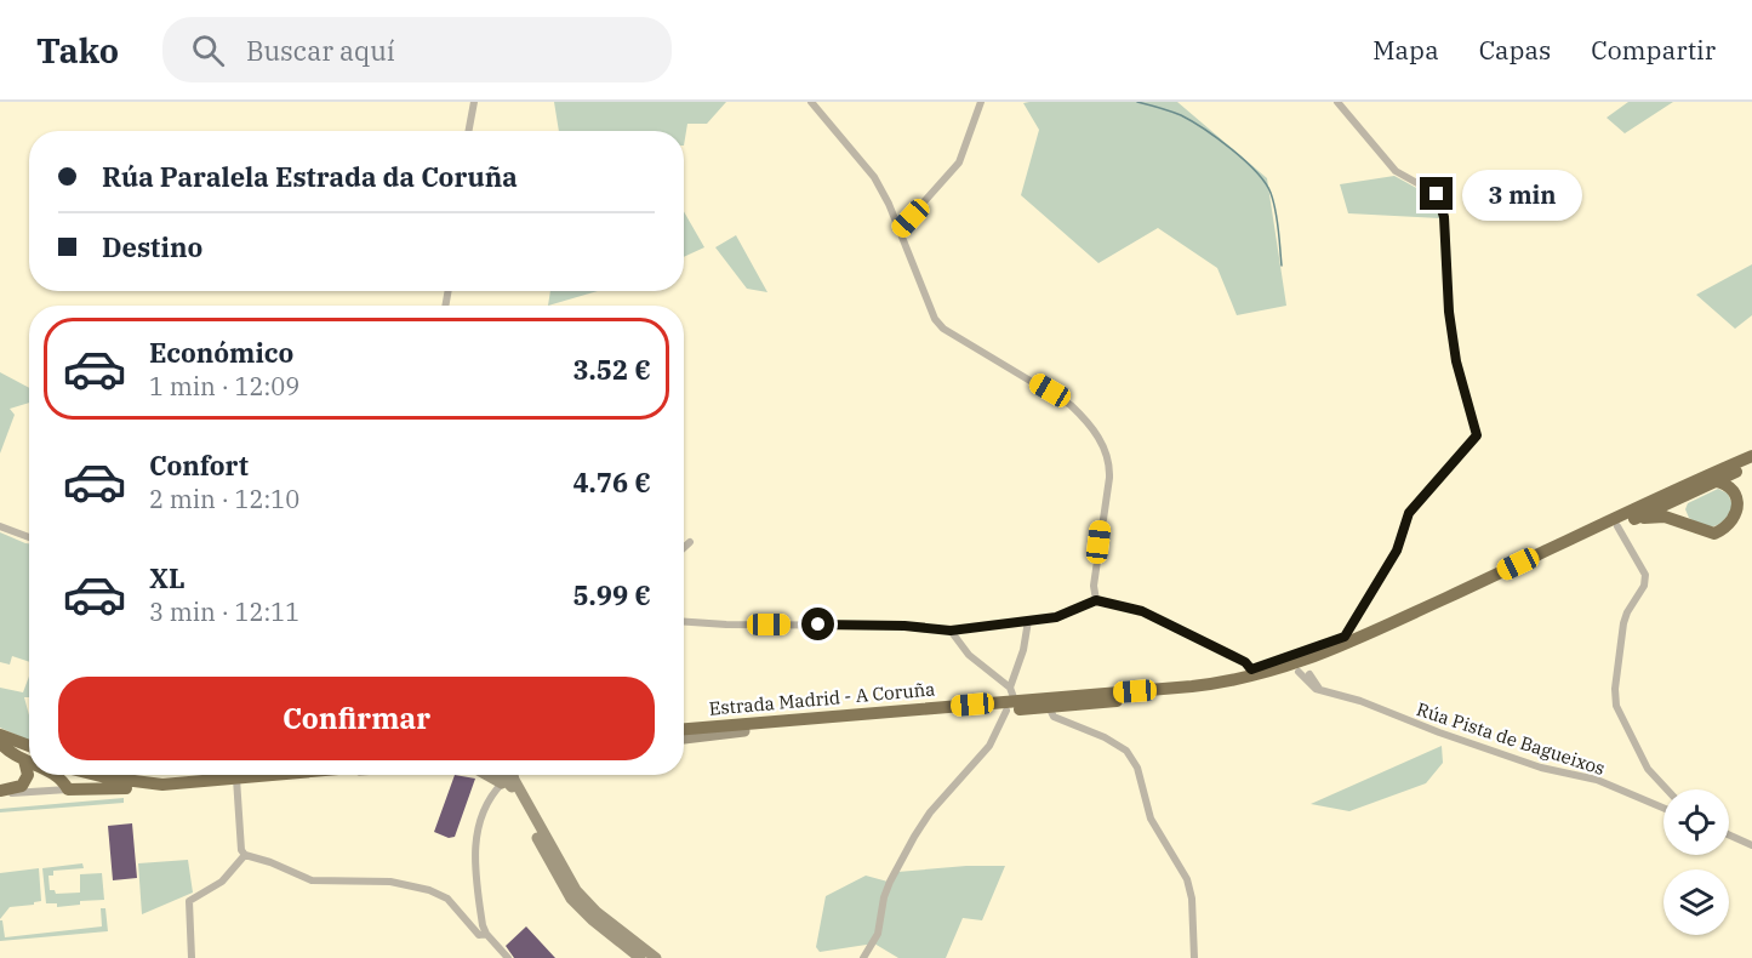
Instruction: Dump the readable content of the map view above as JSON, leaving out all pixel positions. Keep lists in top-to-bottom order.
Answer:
{
  "streets": {
    "highway": ["Estrada Madrid - A Coruña"],
    "street": ["Rúa Pista de Bagueixos"]
  },
  "crossings": [
    ["Estrada Madrid - A Coruña", "Rúa Pista de Bagueixos"]
  ],
  "page": {
    "header": "Tako",
    "search": "Buscar aquí",
    "nav": ["Mapa", "Capas", "Compartir"],
    "banner": ["Rúa Paralela Estrada da Coruña", "Destino"],
    "bubble": "3 min",
    "list": [
      {
        "name": "Económico",
        "note": "1 min · 12:09",
        "value": "3.52 €"
      },
      {
        "name": "Confort",
        "note": "2 min · 12:10",
        "value": "4.76 €"
      },
      {
        "name": "XL",
        "note": "3 min · 12:11",
        "value": "5.99 €"
      }
    ],
    "buttons": "Confirmar"
  }
}
